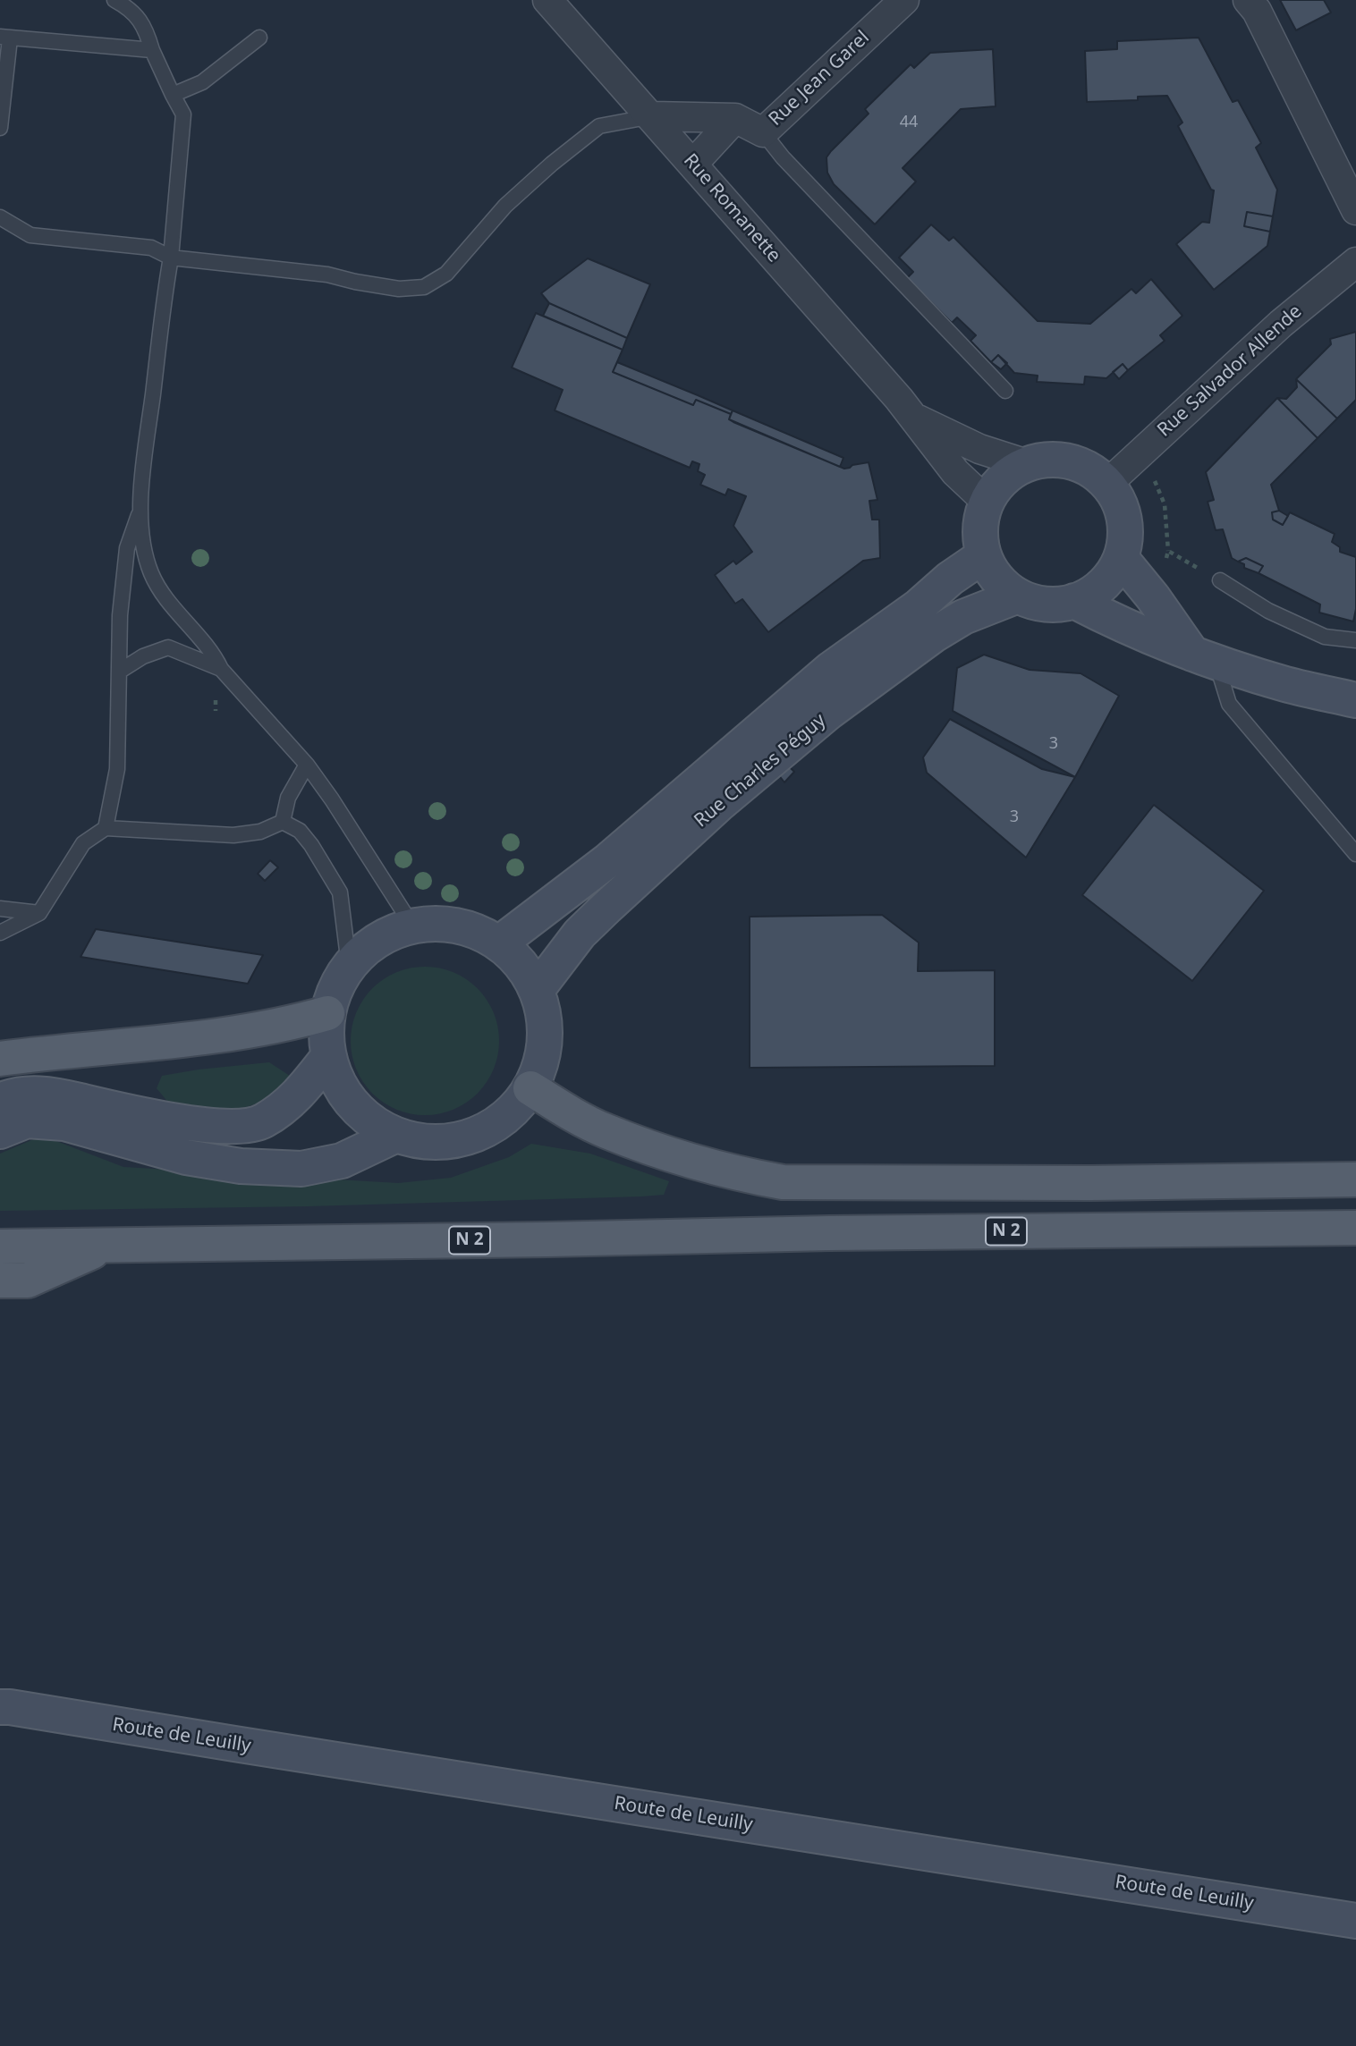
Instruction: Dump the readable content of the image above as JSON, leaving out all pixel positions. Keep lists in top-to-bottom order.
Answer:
{
  "streets": {
    "main road": ["Rue Charles Péguy", "N 2", "Route de Leuilly"],
    "street": ["Rue Jean Garel", "Rue Romanette", "Rue Salvador Allende"]
  },
  "crossings": [
    ["Rue Jean Garel", "Rue Romanette"],
    ["Rue Romanette", "Rue Salvador Allende"],
    ["Rue Romanette", "Rue Charles Péguy"],
    ["Rue Salvador Allende", "Rue Charles Péguy"]
  ],
  "house_numbers": ["44", "3", "3"]
}
